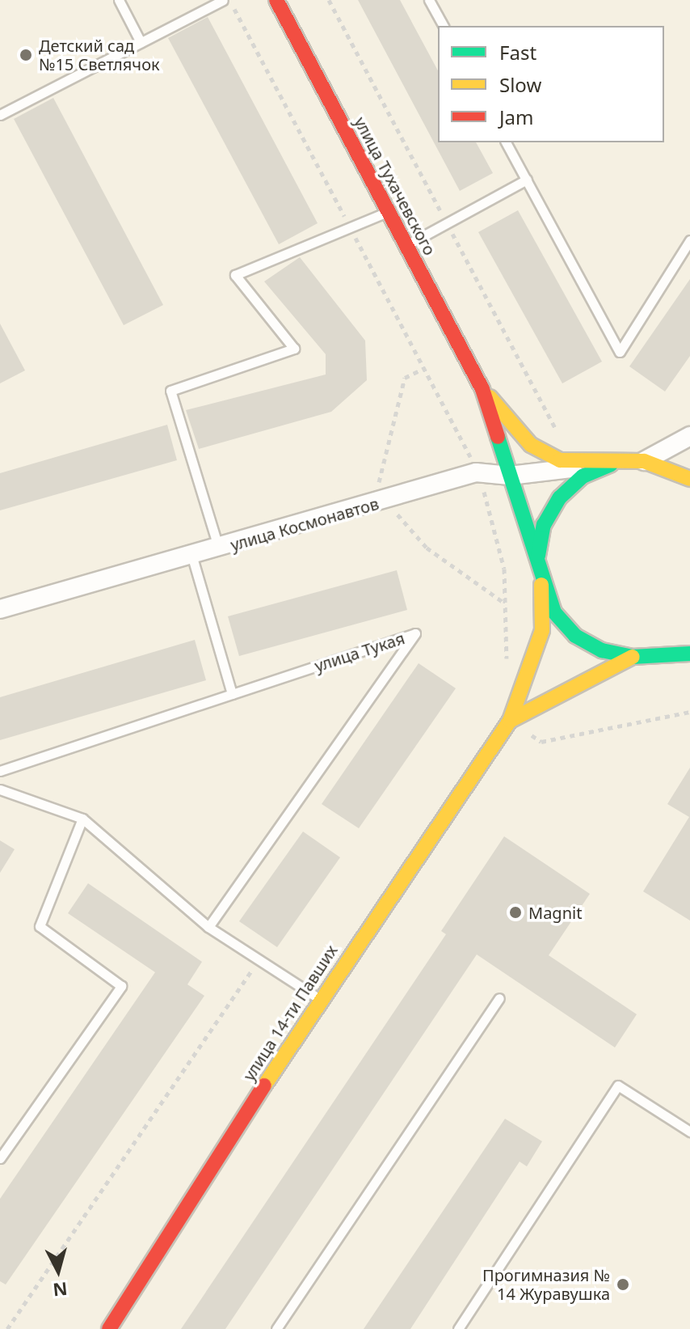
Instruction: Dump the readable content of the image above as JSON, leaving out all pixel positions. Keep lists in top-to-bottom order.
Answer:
{
  "streets": {
    "main road": ["улица Тухачевского", "улица 14-ти Павших"],
    "street": ["улица Космонавтов"],
    "lane": ["улица Тукая"]
  },
  "places": ["Детский сад №15 Светлячок", "Magnit", "Прогимназия № 14 Журавушка"],
  "legend": ["Fast", "Slow", "Jam"],
  "north": "bottom"
}
